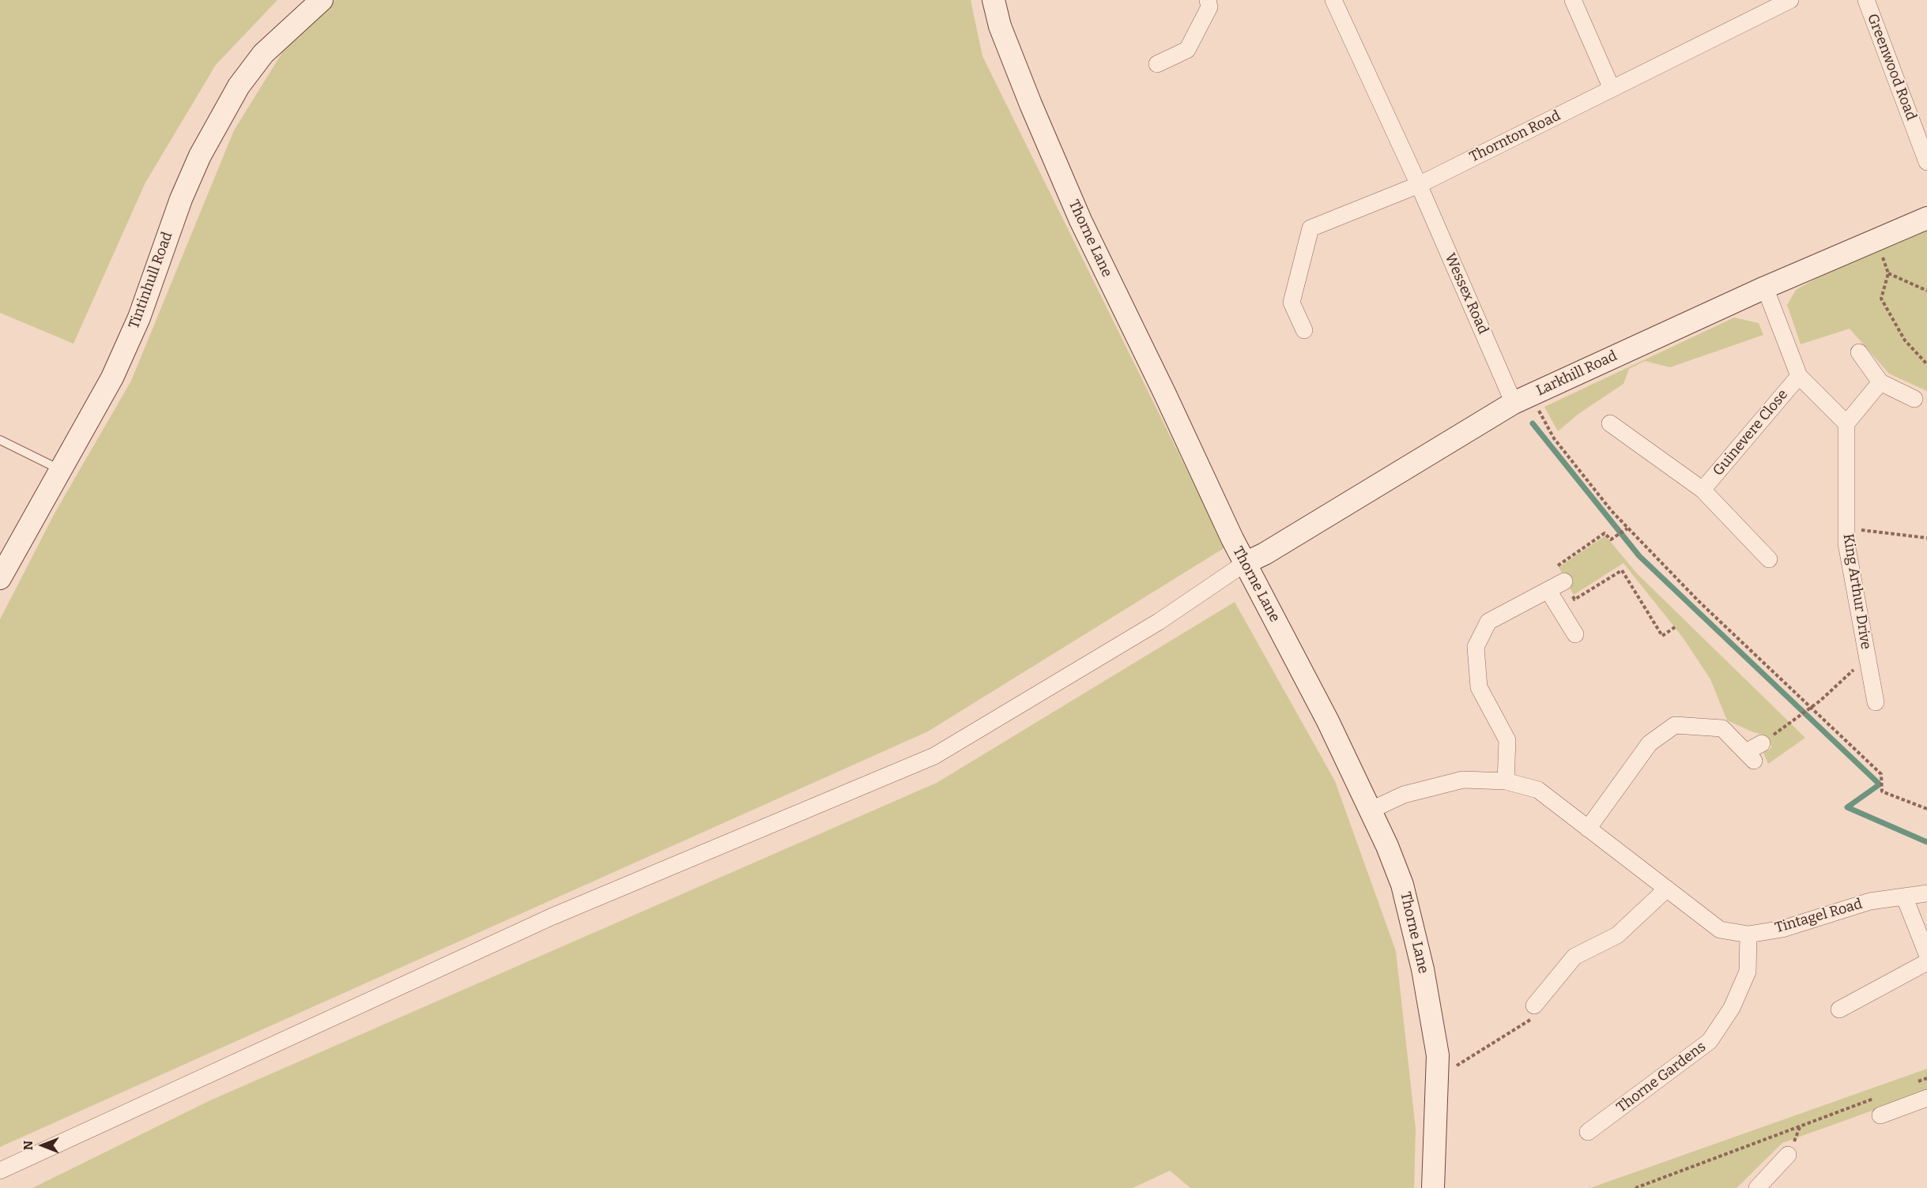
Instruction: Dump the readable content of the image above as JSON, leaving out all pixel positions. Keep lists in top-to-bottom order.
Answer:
{
  "streets": {
    "street": [
      "Greenwood Road",
      "Thornton Road",
      "Thorne Lane",
      "Tintinhull Road",
      "Wessex Road",
      "Larkhill Road",
      "Guinevere Close",
      "King Arthur Drive",
      "Tintagel Road",
      "Thorne Gardens"
    ]
  },
  "crossings": [
    ["Thornton Road", "Wessex Road"],
    ["Thorne Lane", "Larkhill Road"],
    ["Thorne Lane", "Tintagel Road"],
    ["Wessex Road", "Larkhill Road"],
    ["Tintagel Road", "Thorne Gardens"]
  ],
  "north": "left"
}
